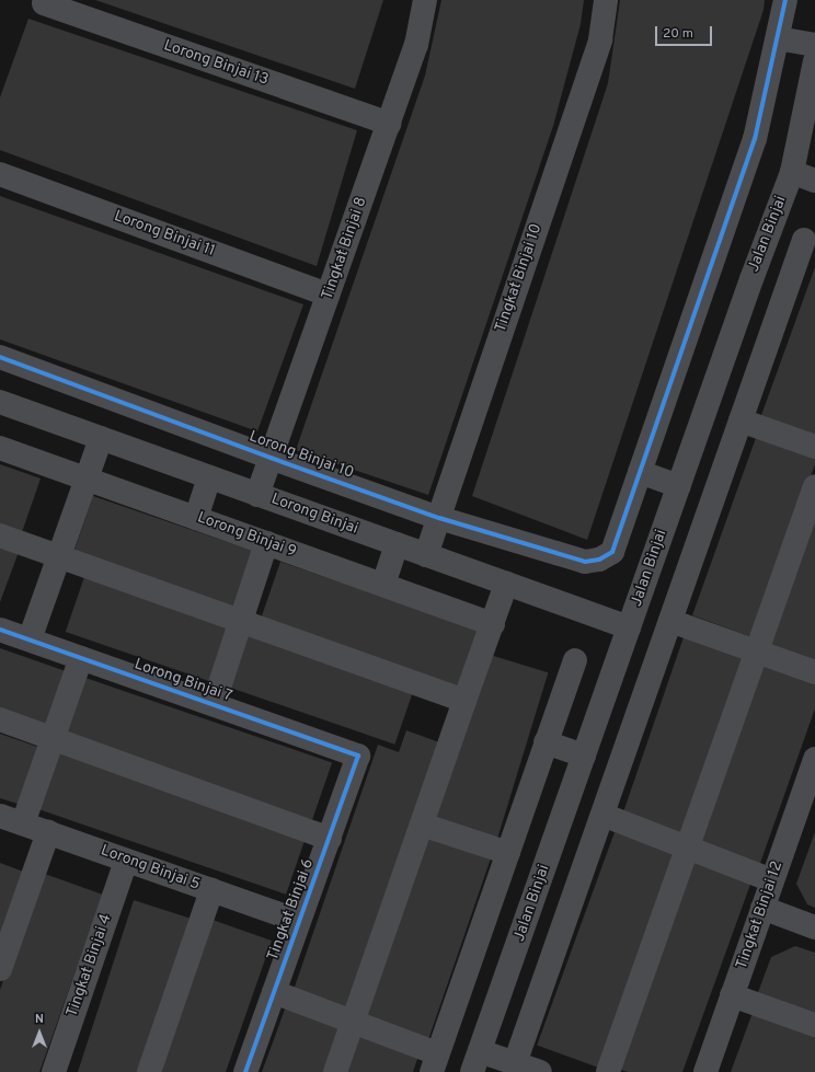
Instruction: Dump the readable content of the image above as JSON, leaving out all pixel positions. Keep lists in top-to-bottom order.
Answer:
{
  "streets": {
    "street": [
      "Lorong Binjai 13",
      "Lorong Binjai 11",
      "Jalan Binjai",
      "Tingkat Binjai 8",
      "Tingkat Binjai 10",
      "Lorong Binjai 10",
      "Lorong Binjai",
      "Lorong Binjai 9",
      "Lorong Binjai 7",
      "Lorong Binjai 5",
      "Tingkat Binjai 6",
      "Tingkat Binjai 12",
      "Tingkat Binjai 4"
    ]
  },
  "crossings": [
    ["Lorong Binjai 13", "Tingkat Binjai 8"],
    ["Lorong Binjai 11", "Tingkat Binjai 8"],
    ["Jalan Binjai", "Lorong Binjai"],
    ["Tingkat Binjai 8", "Lorong Binjai 10"],
    ["Tingkat Binjai 8", "Lorong Binjai"],
    ["Tingkat Binjai 10", "Lorong Binjai 10"],
    ["Tingkat Binjai 10", "Lorong Binjai"],
    ["Lorong Binjai 7", "Tingkat Binjai 6"],
    ["Lorong Binjai 5", "Tingkat Binjai 6"],
    ["Lorong Binjai 5", "Tingkat Binjai 4"]
  ],
  "scale_bar": "20 m",
  "north": "top"
}
